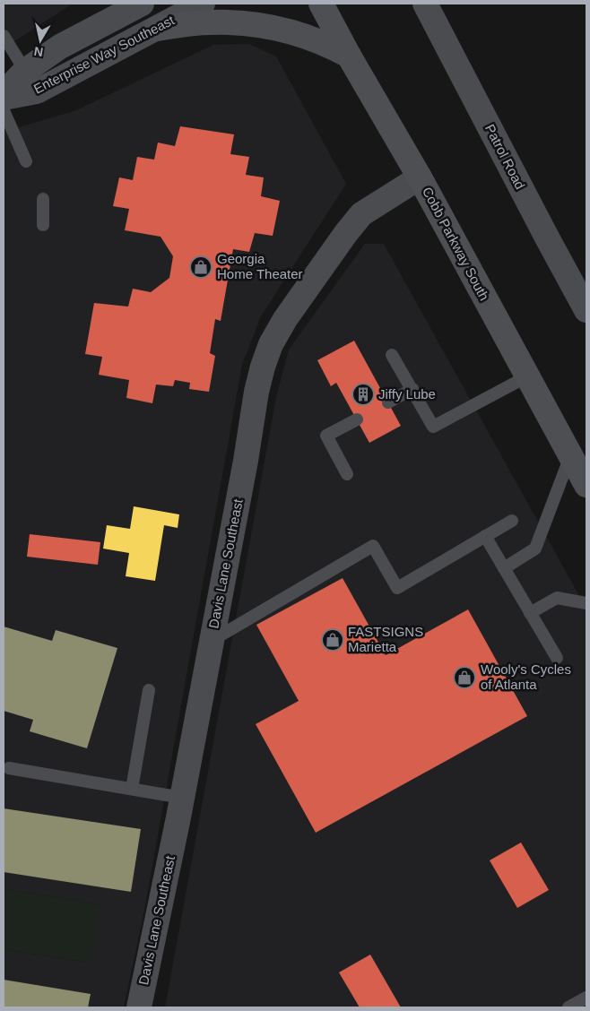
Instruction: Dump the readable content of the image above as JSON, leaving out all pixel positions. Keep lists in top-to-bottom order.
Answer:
{
  "streets": {
    "main road": ["Cobb Parkway South"],
    "street": ["Enterprise Way Southeast", "Patrol Road", "Davis Lane Southeast"]
  },
  "crossings": [
    ["Cobb Parkway South", "Davis Lane Southeast"]
  ],
  "places": {
    "shop": ["Georgia Home Theater", "FASTSIGNS Marietta", "Wooly's Cycles of Atlanta"],
    "building": ["Jiffy Lube"]
  },
  "north": "bottom"
}
